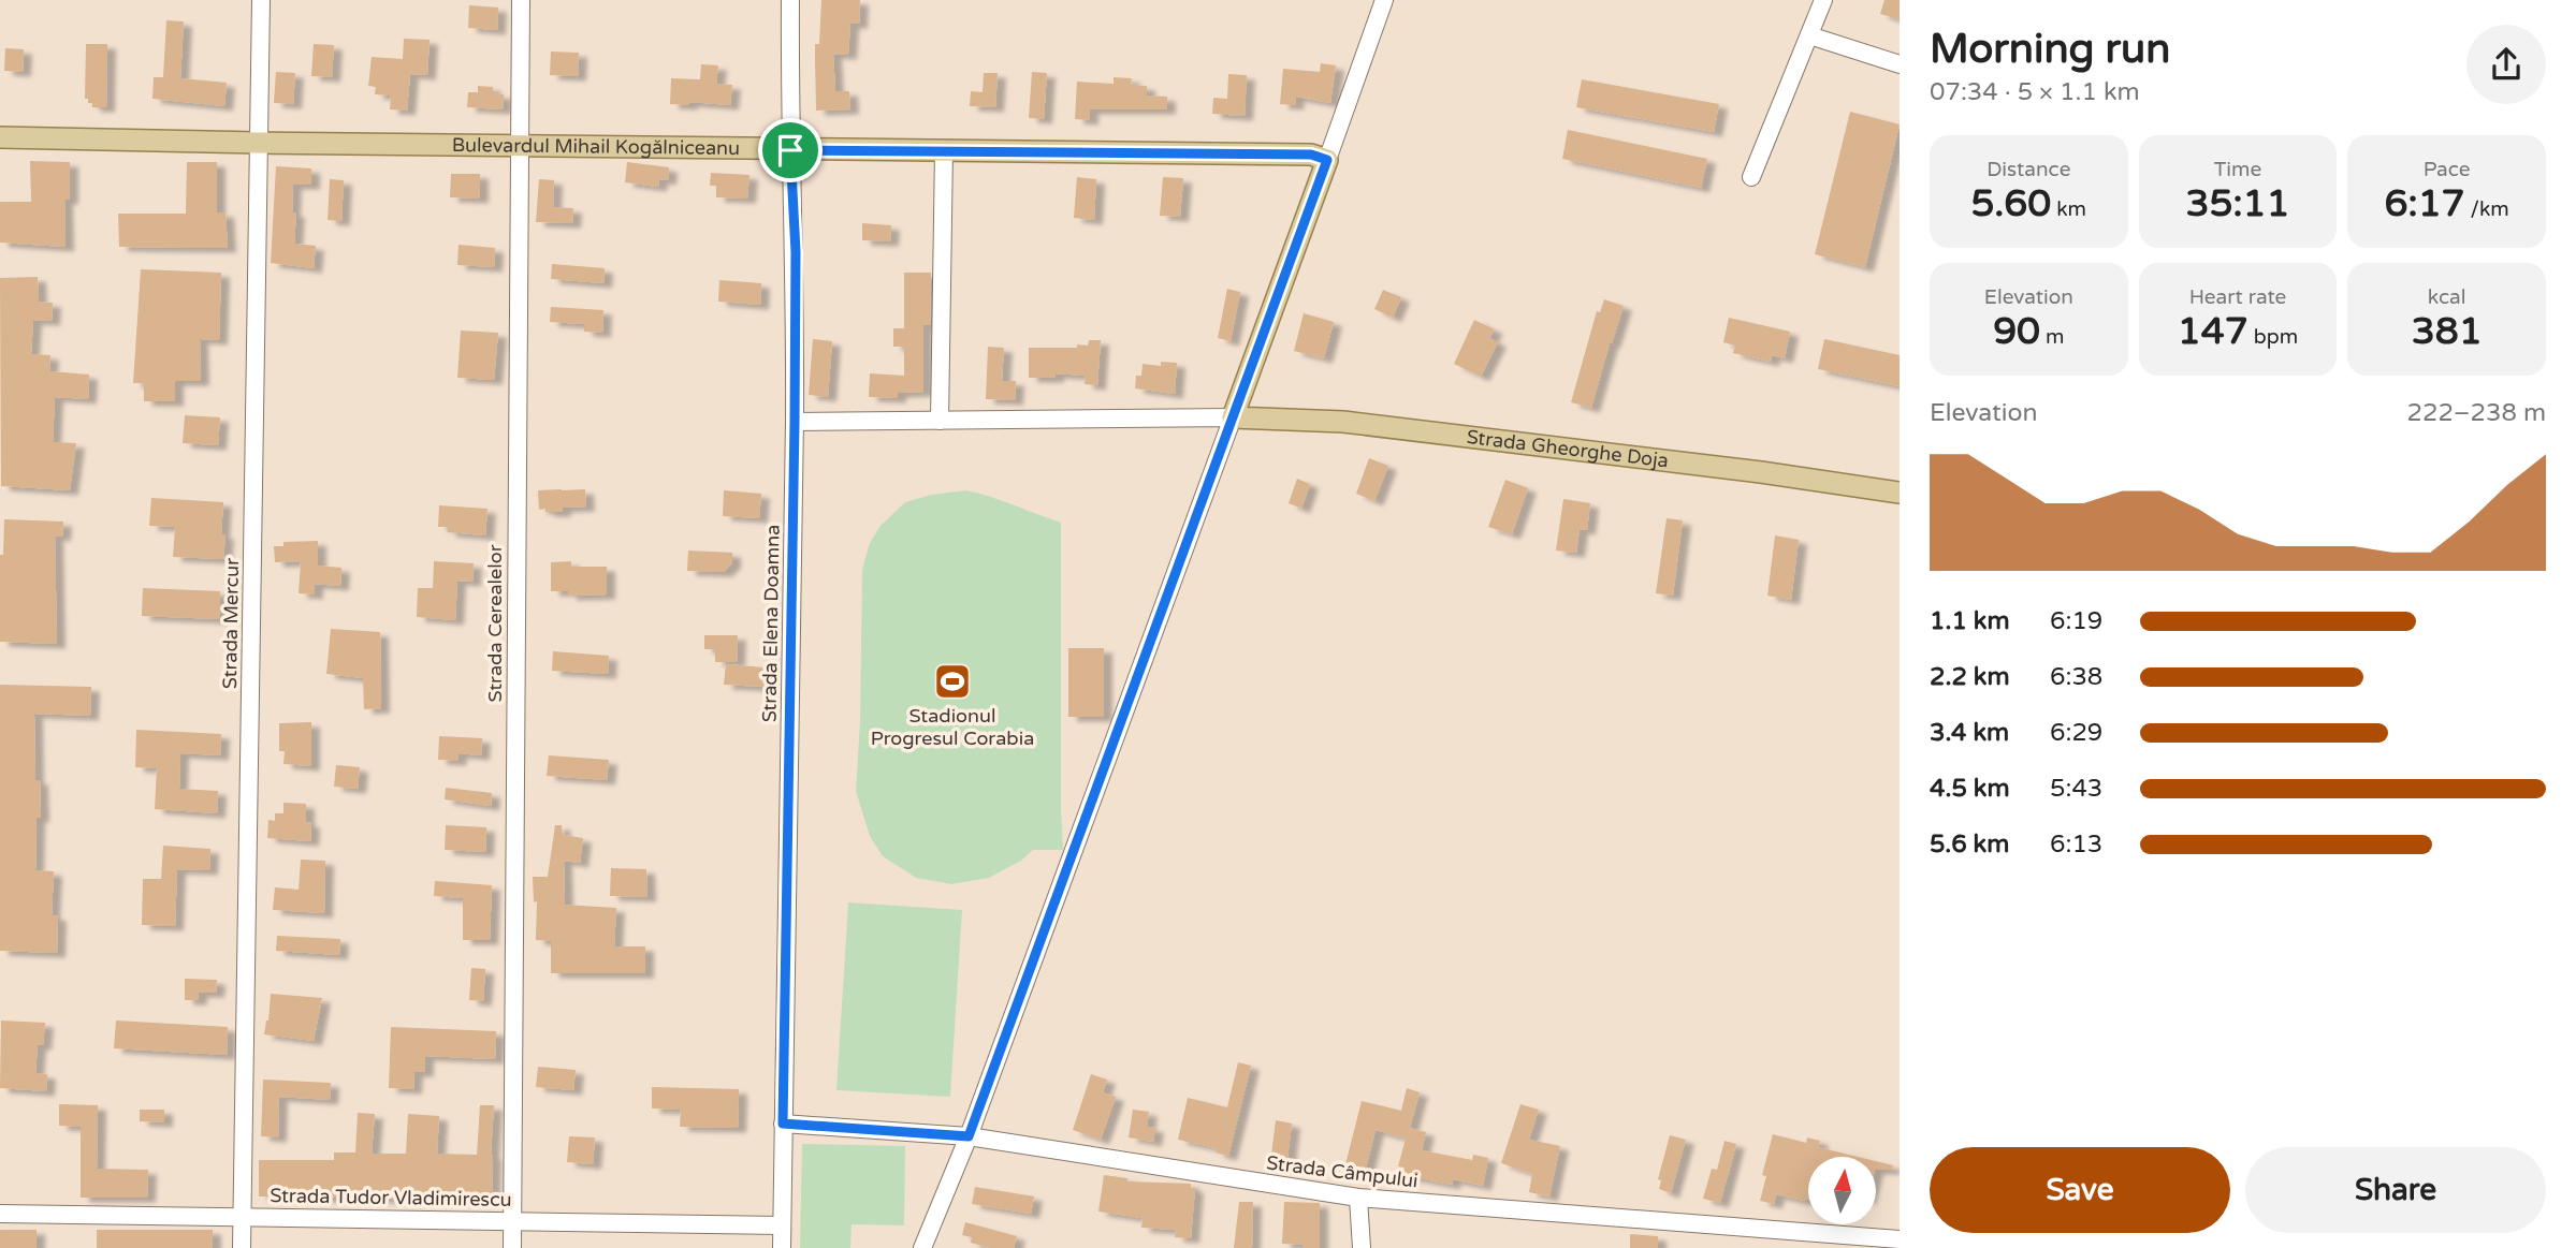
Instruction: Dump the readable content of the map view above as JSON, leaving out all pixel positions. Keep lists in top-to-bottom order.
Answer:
{
  "streets": {
    "main road": ["Bulevardul Mihail Kogălniceanu", "Strada Gheorghe Doja"],
    "street": [
      "Strada Mercur",
      "Strada Cerealelor",
      "Strada Elena Doamna",
      "Strada Câmpului",
      "Strada Tudor Vladimirescu"
    ]
  },
  "crossings": [
    ["Bulevardul Mihail Kogălniceanu", "Strada Mercur"],
    ["Bulevardul Mihail Kogălniceanu", "Strada Cerealelor"],
    ["Bulevardul Mihail Kogălniceanu", "Strada Elena Doamna"],
    ["Strada Mercur", "Strada Tudor Vladimirescu"],
    ["Strada Cerealelor", "Strada Tudor Vladimirescu"],
    ["Strada Elena Doamna", "Strada Câmpului"],
    ["Strada Elena Doamna", "Strada Tudor Vladimirescu"]
  ],
  "places": {
    "sports": ["Stadionul Progresul Corabia"]
  },
  "north": "top",
  "page": {
    "heading": ["Morning run", "07:34 · 5 × 1.1 km"],
    "stats": [
      ["Distance", "5.60 km"],
      ["Time", "35:11"],
      ["Pace", "6:17 /km"],
      ["Elevation", "90 m"],
      ["Heart rate", "147 bpm"],
      ["kcal", "381"]
    ],
    "chart": ["Elevation", "222–238 m"],
    "list": [
      {
        "name": "1.1 km",
        "note": "6:19"
      },
      {
        "name": "2.2 km",
        "note": "6:38"
      },
      {
        "name": "3.4 km",
        "note": "6:29"
      },
      {
        "name": "4.5 km",
        "note": "5:43"
      },
      {
        "name": "5.6 km",
        "note": "6:13"
      }
    ],
    "buttons": ["Save", "Share"]
  }
}
